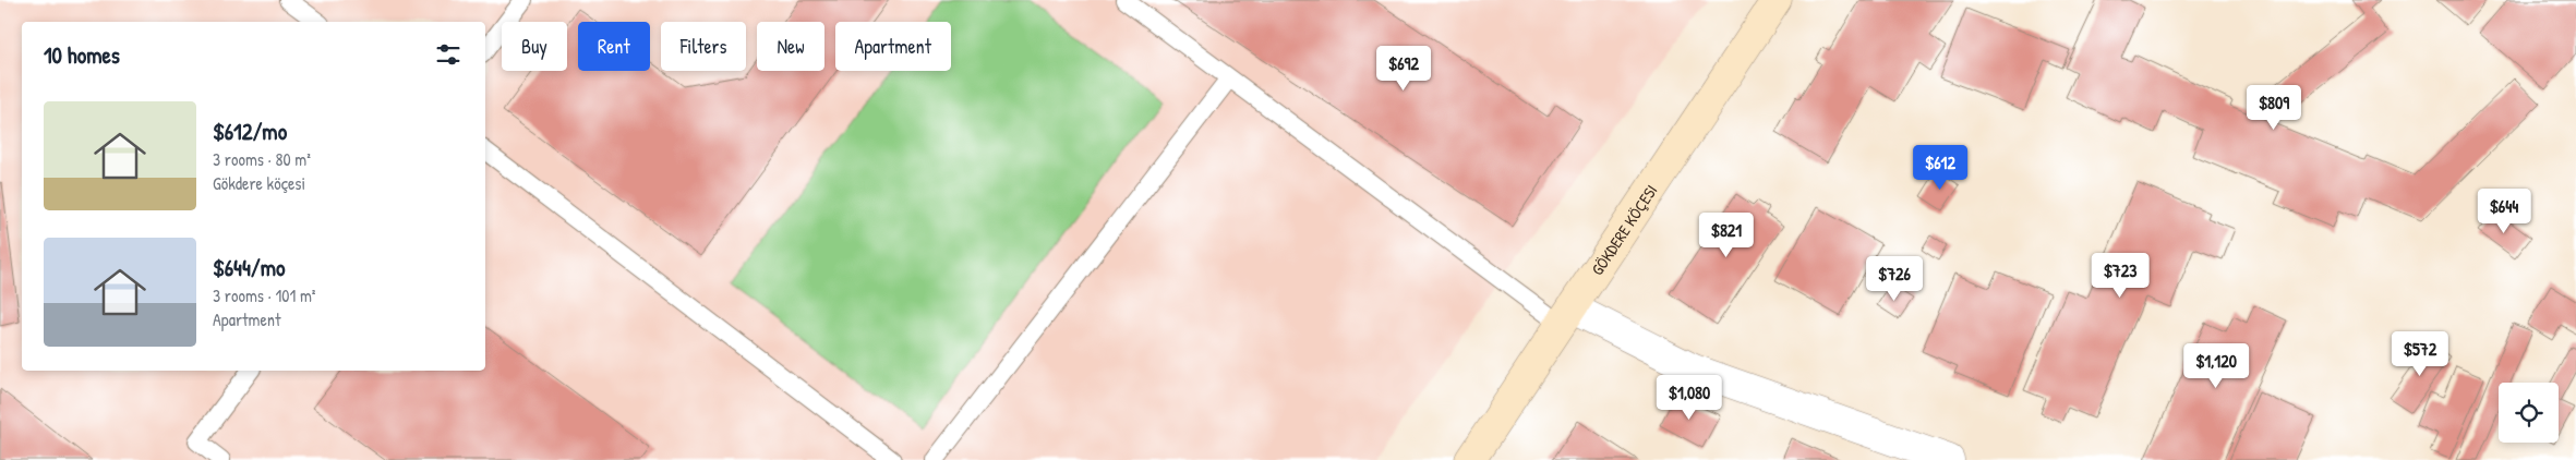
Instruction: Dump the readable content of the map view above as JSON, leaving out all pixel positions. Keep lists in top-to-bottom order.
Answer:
{
  "streets": {
    "street": ["GÖKDERE KÖÇESI"]
  },
  "page": {
    "chip": [
      "Buy",
      "Rent",
      "Filters",
      "New",
      "Apartment"
    ],
    "heading": "10 homes",
    "price": [
      "$692",
      "$809",
      "$612",
      "$644",
      "$821",
      "$723",
      "$726",
      "$572",
      "$1,120",
      "$1,080"
    ],
    "list": [
      {
        "name": "$612/mo",
        "note": "3 rooms · 80 m² · Gökdere köçesi"
      },
      {
        "name": "$644/mo",
        "note": "3 rooms · 101 m² · Apartment"
      }
    ]
  }
}
